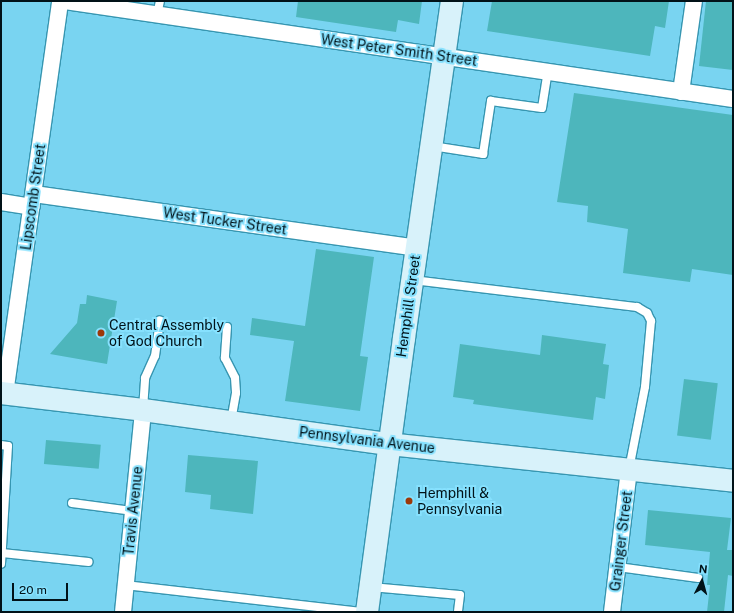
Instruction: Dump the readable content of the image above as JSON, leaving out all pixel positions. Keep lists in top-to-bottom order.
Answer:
{
  "streets": {
    "street": [
      "West Peter Smith Street",
      "Lipscomb Street",
      "West Tucker Street",
      "Hemphill Street",
      "Pennsylvania Avenue",
      "Travis Avenue",
      "Grainger Street"
    ]
  },
  "crossings": [
    ["West Peter Smith Street", "Hemphill Street"],
    ["Lipscomb Street", "West Tucker Street"],
    ["Lipscomb Street", "Pennsylvania Avenue"],
    ["West Tucker Street", "Hemphill Street"],
    ["Hemphill Street", "Pennsylvania Avenue"],
    ["Pennsylvania Avenue", "Travis Avenue"],
    ["Pennsylvania Avenue", "Grainger Street"]
  ],
  "places": ["Central Assembly of God Church", "Hemphill & Pennsylvania"],
  "scale_bar": "20 m",
  "north": "top"
}
